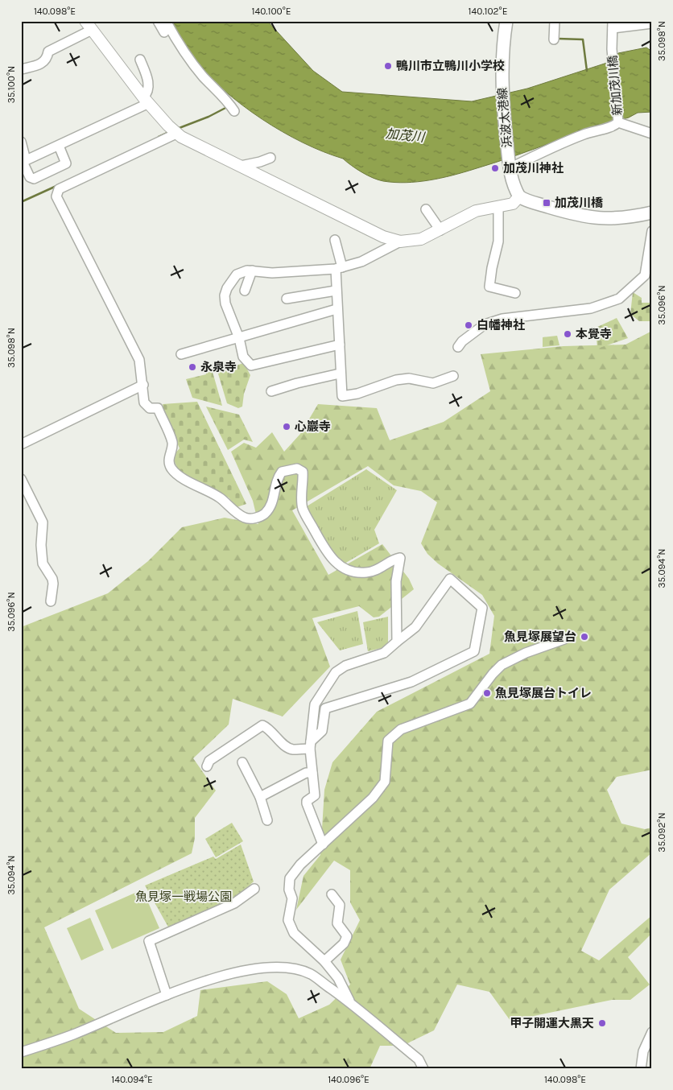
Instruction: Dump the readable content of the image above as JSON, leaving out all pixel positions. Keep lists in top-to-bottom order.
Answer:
{
  "streets": {
    "main road": ["浜波太港線"],
    "street": ["新加茂川橋"]
  },
  "water": ["加茂川"],
  "parks": ["魚見塚一戦場公園"],
  "places": {
    "other": [
      "鴨川市立鴨川小学校",
      "加茂川神社",
      "白幡神社",
      "本覺寺",
      "永泉寺",
      "心巖寺",
      "魚見塚展望台",
      "魚見塚展台トイレ",
      "甲子開運大黒天"
    ],
    "transit": ["加茂川橋"]
  },
  "coordinates": [
    "140.098°E",
    "140.100°E",
    "140.102°E",
    "35.098°N",
    "35.100°N",
    "35.096°N",
    "35.094°N",
    "35.092°N",
    "140.094°E",
    "140.096°E"
  ]
}
